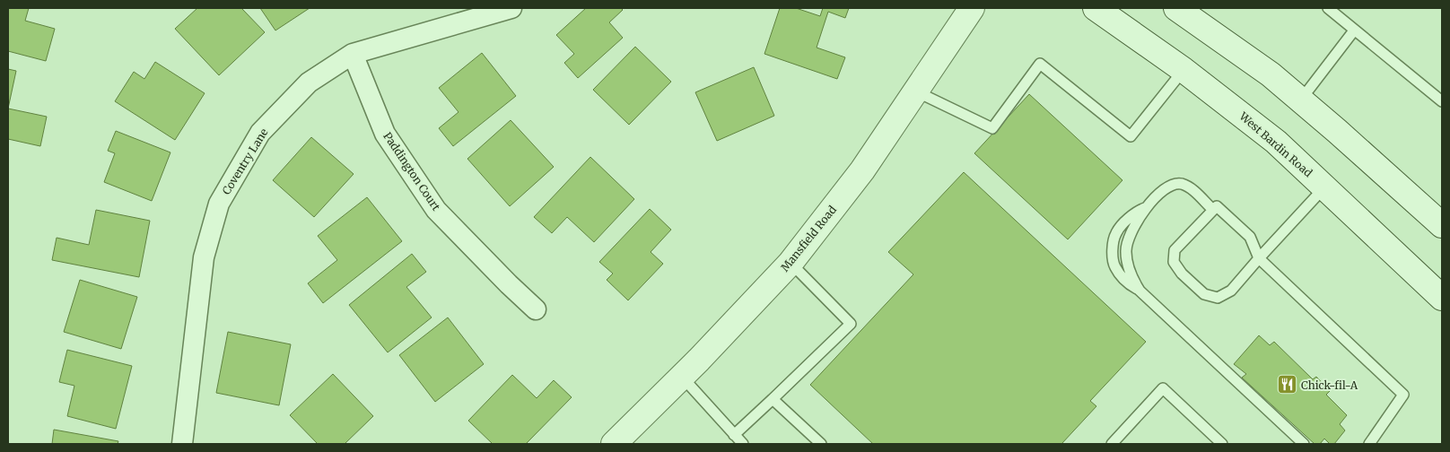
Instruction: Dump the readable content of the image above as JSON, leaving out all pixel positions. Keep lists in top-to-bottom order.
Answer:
{
  "streets": {
    "main road": ["West Bardin Road", "Mansfield Road"],
    "street": ["Coventry Lane", "Paddington Court"]
  },
  "crossings": [
    ["Coventry Lane", "Paddington Court"]
  ],
  "places": {
    "restaurant": ["Chick-fil-A"]
  }
}
